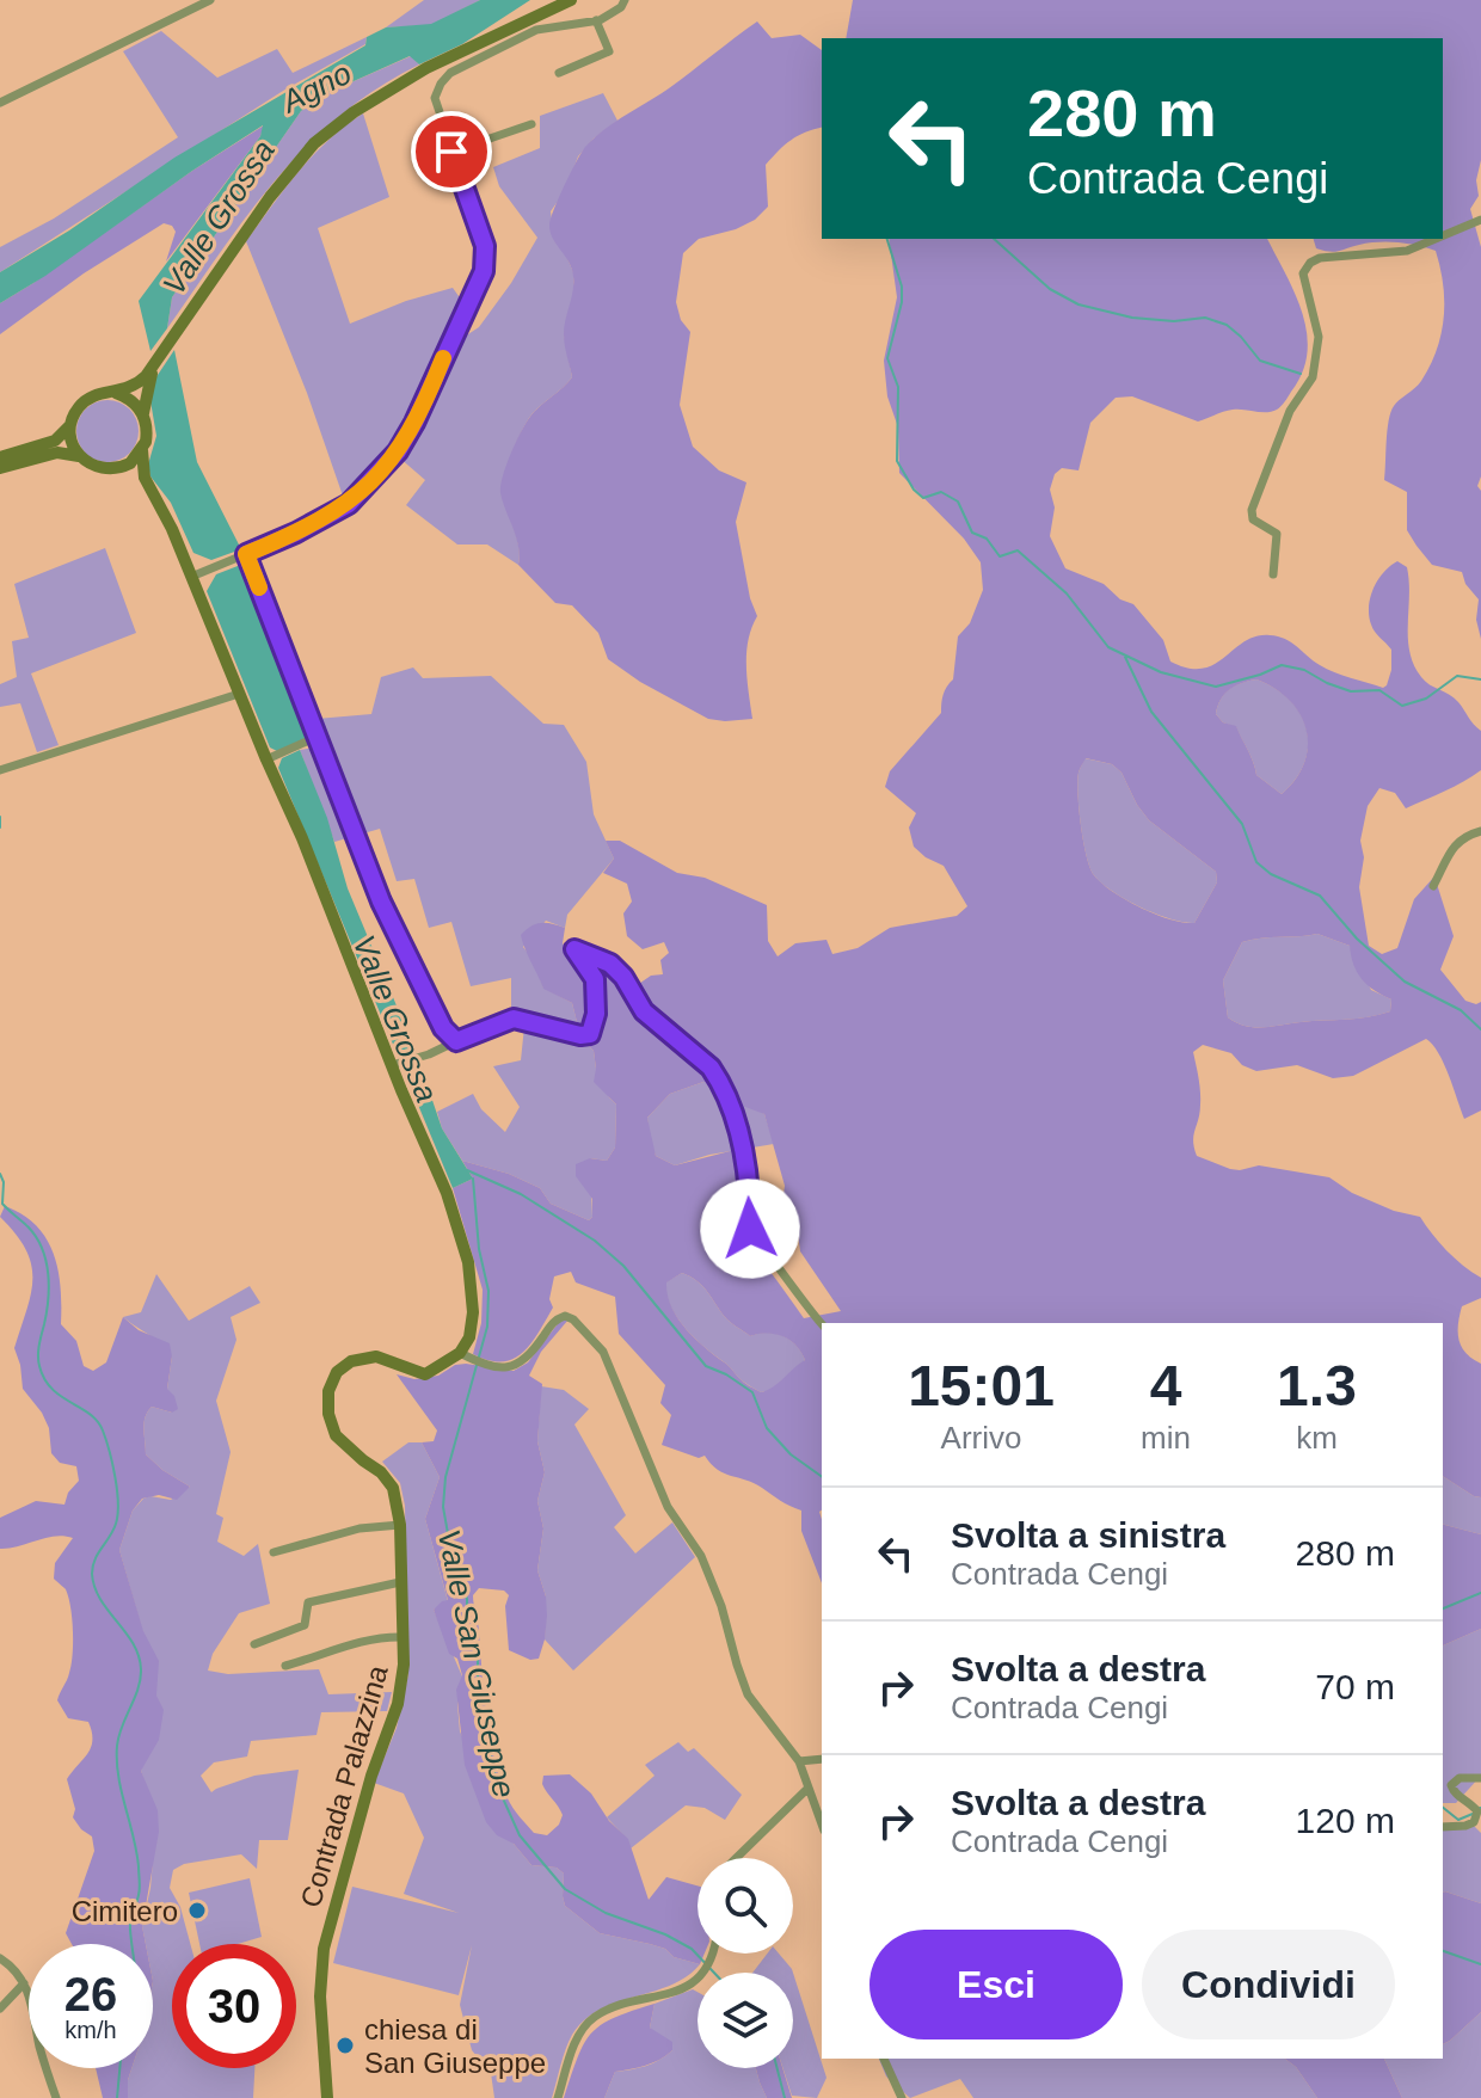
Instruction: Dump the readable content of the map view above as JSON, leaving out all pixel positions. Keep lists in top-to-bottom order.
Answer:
{
  "streets": {
    "street": ["Contrada Palazzina"]
  },
  "water": ["Agno", "Valle Grossa", "Valle San Giuseppe"],
  "places": ["Cimitero", "chiesa di San Giuseppe"],
  "page": {
    "turn": ["280 m", "Contrada Cengi"],
    "eta": [
      "15:01",
      "Arrivo",
      "4",
      "min",
      "1.3",
      "km"
    ],
    "list": [
      {
        "name": "Svolta a sinistra",
        "note": "Contrada Cengi",
        "value": "280 m"
      },
      {
        "name": "Svolta a destra",
        "note": "Contrada Cengi",
        "value": "70 m"
      },
      {
        "name": "Svolta a destra",
        "note": "Contrada Cengi",
        "value": "120 m"
      }
    ],
    "buttons": ["Esci", "Condividi"],
    "speed": "26 km/h",
    "limit": "30"
  }
}
